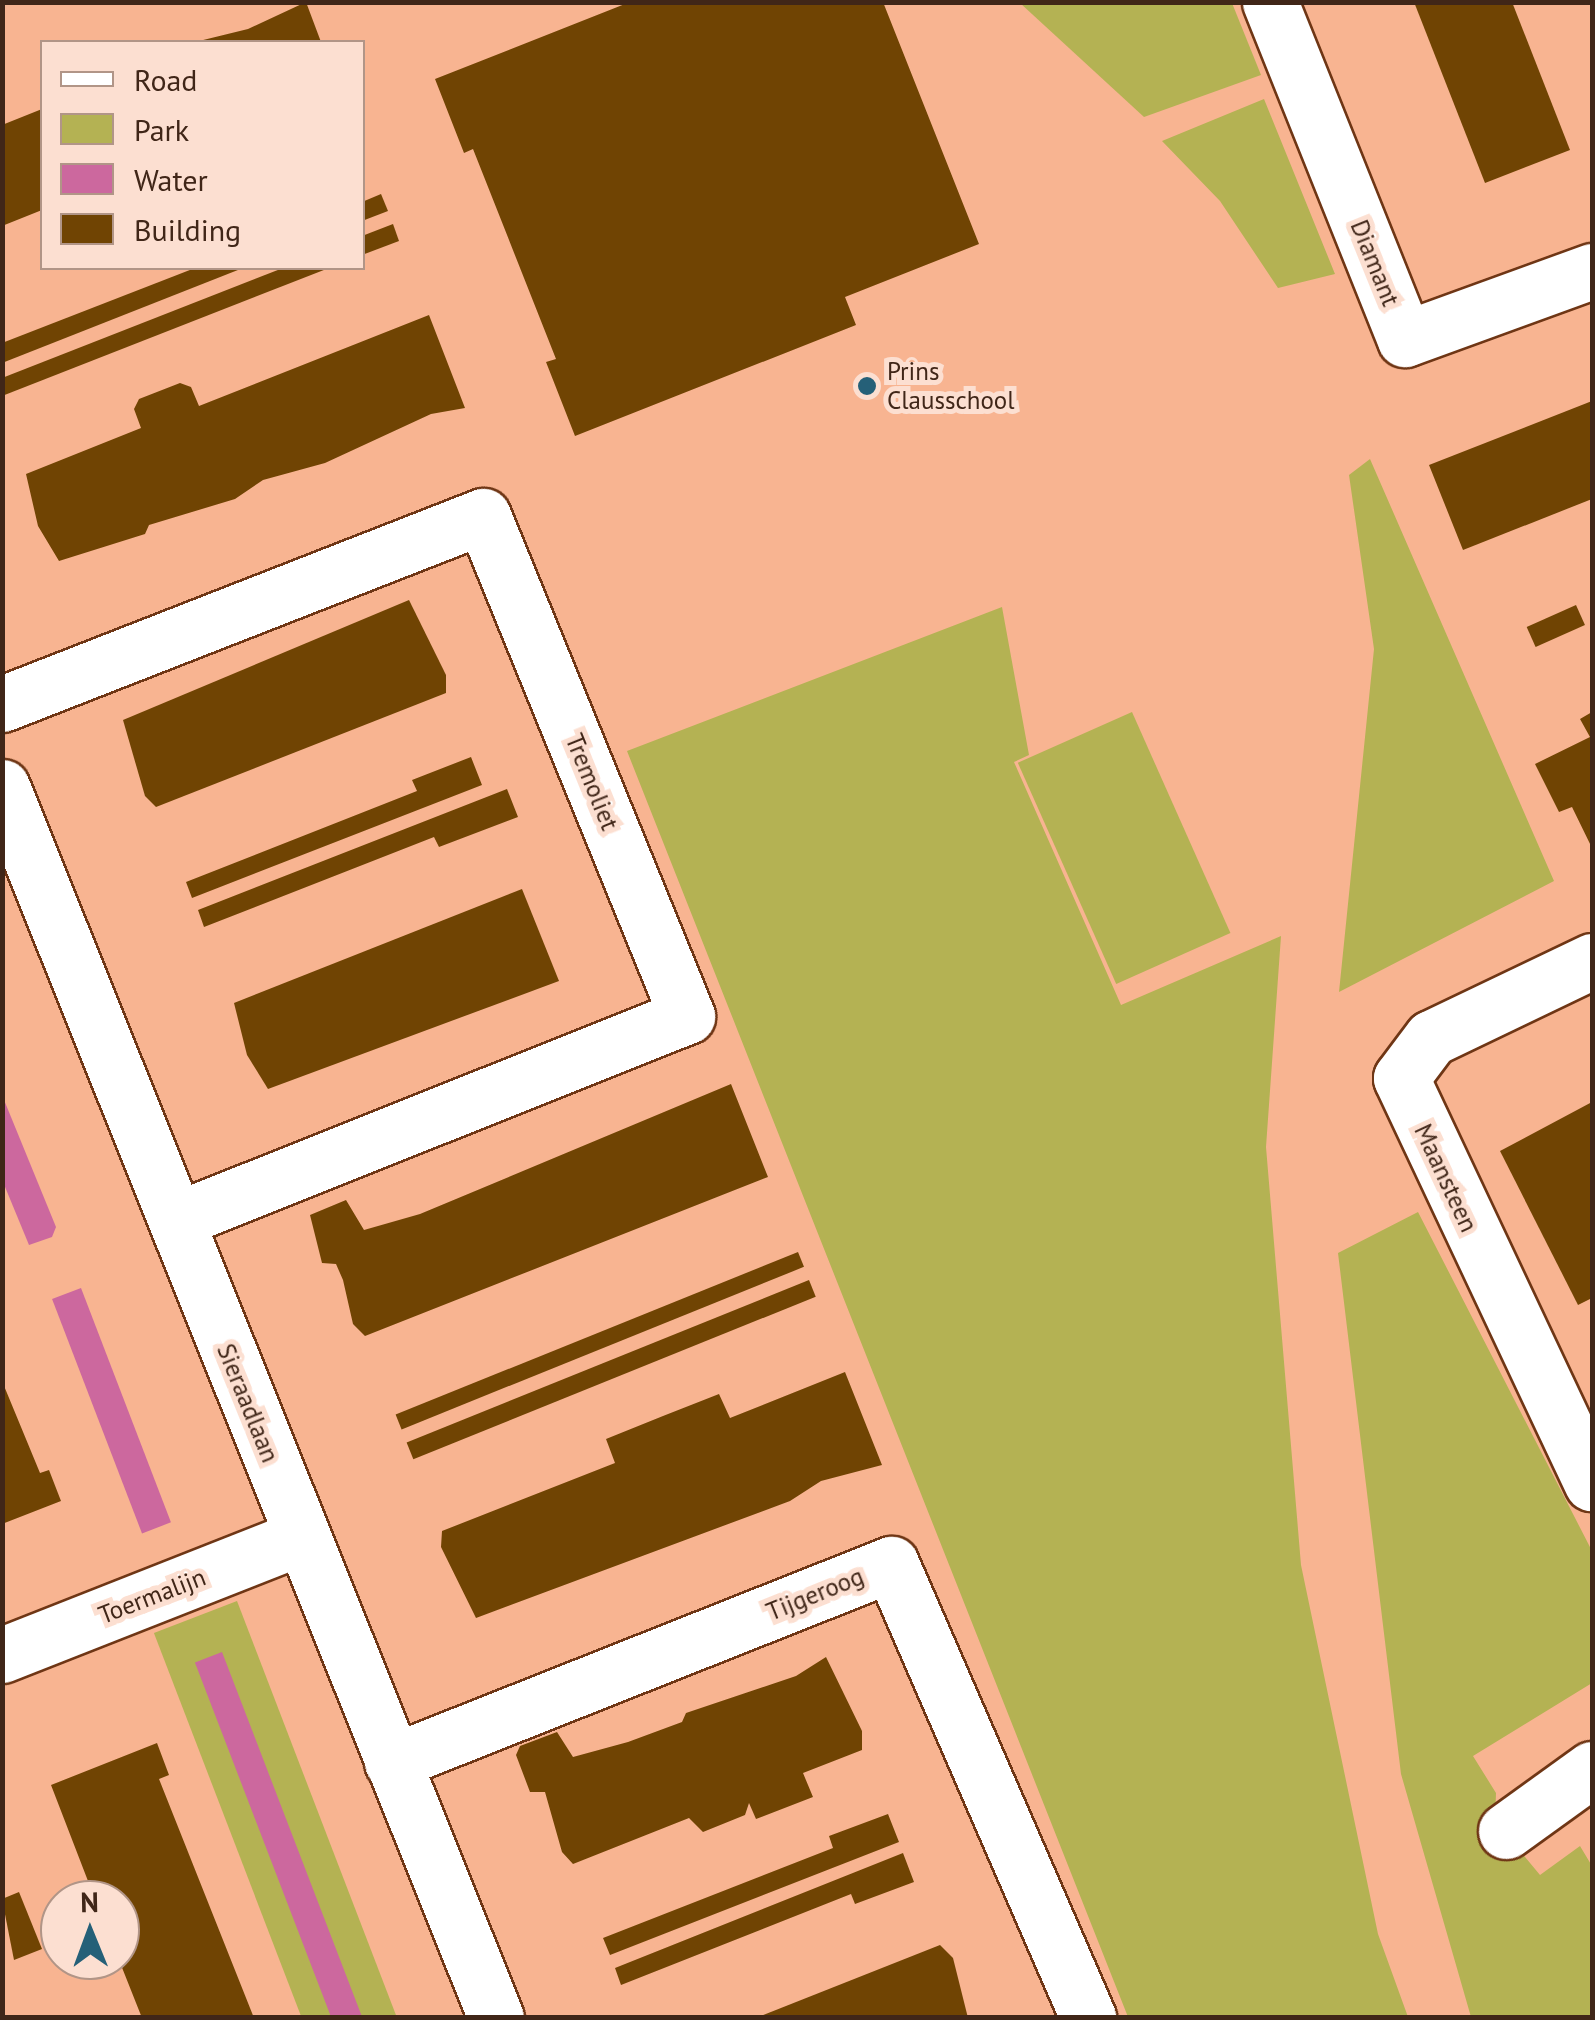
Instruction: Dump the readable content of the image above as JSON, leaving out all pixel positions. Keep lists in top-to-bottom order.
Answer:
{
  "streets": {
    "street": [
      "Diamant",
      "Tremoliet",
      "Maansteen",
      "Sieraadlaan",
      "Tijgeroog",
      "Toermalijn"
    ]
  },
  "crossings": [
    ["Tremoliet", "Sieraadlaan"],
    ["Sieraadlaan", "Tijgeroog"],
    ["Sieraadlaan", "Toermalijn"]
  ],
  "places": ["Prins Clausschool"],
  "legend": [
    "Road",
    "Park",
    "Water",
    "Building"
  ],
  "north": "top"
}
